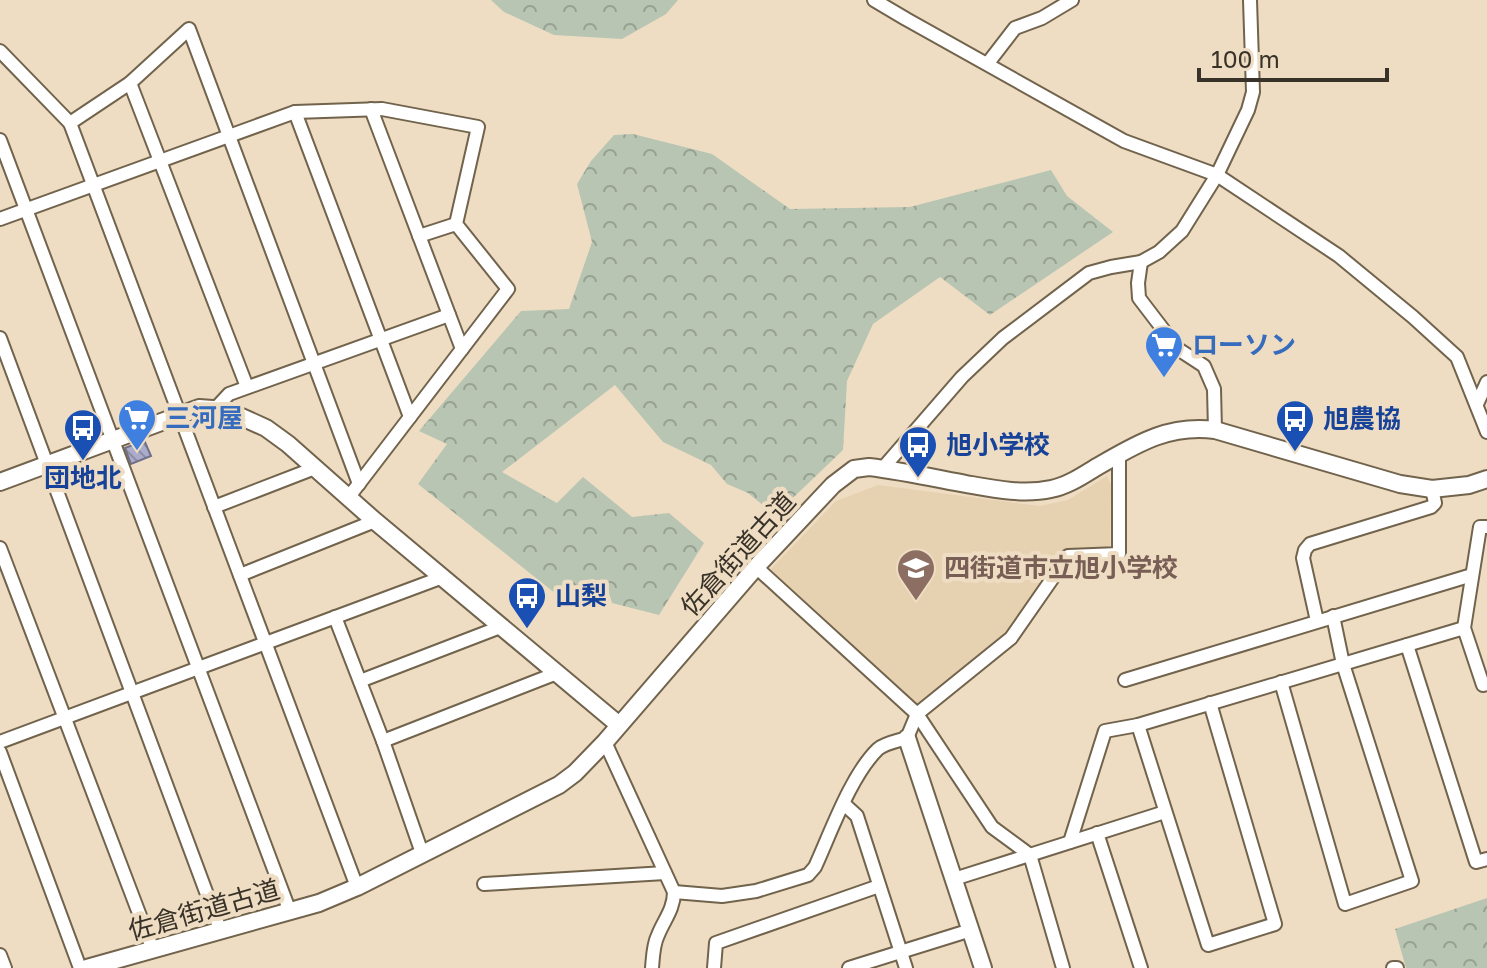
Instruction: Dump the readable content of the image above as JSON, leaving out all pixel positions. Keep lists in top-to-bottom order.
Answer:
{
  "streets": {
    "street": ["佐倉街道古道"]
  },
  "places": {
    "supermarket": ["ローソン", "三河屋"],
    "bus stop": [
      "旭農協",
      "団地北",
      "旭小学校",
      "山梨"
    ],
    "school or university": ["四街道市立旭小学校"]
  },
  "scale_bar": "100 m"
}
